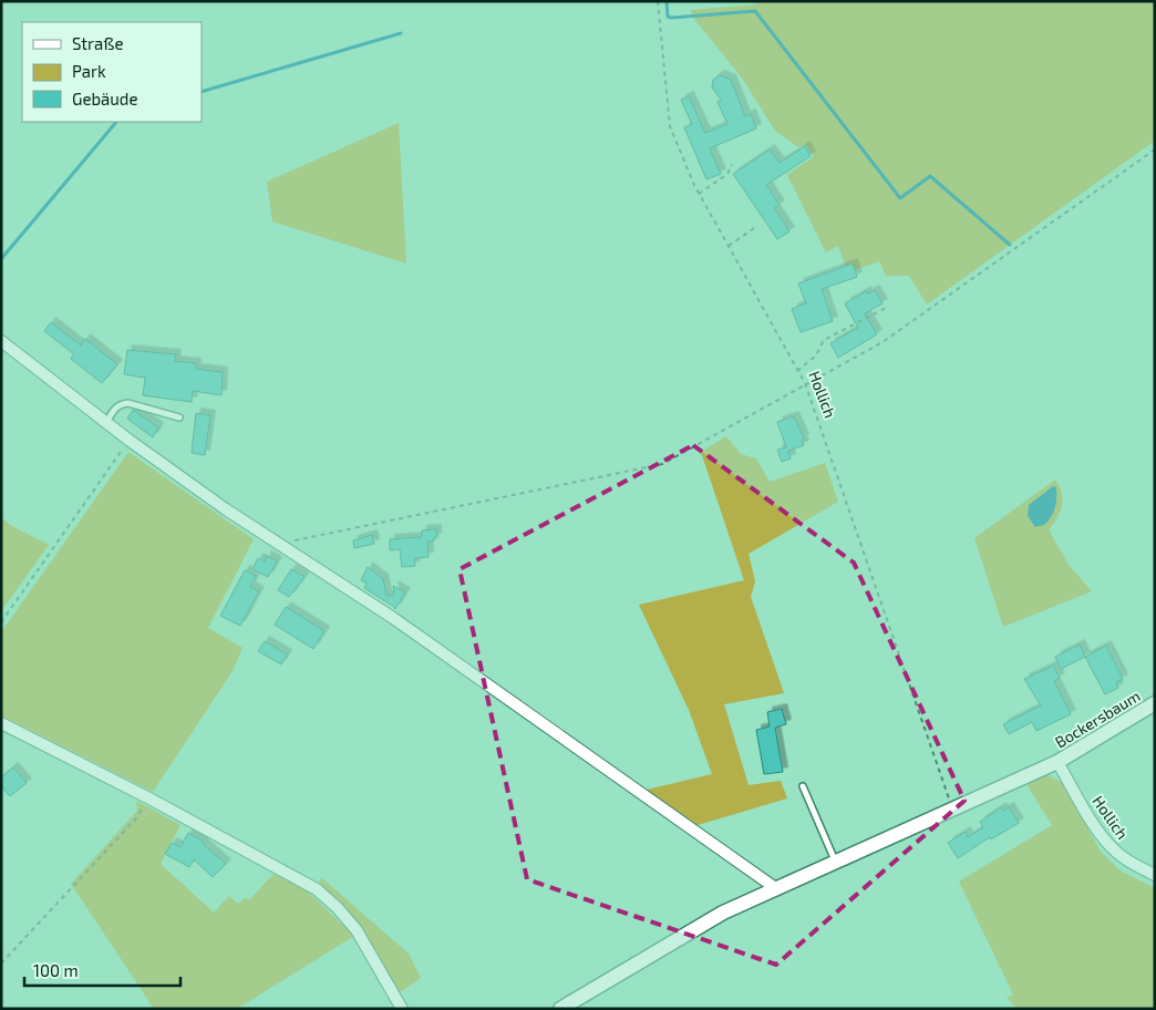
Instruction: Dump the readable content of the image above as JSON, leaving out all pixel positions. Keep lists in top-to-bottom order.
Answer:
{
  "streets": {
    "street": ["Hollich", "Bockersbaum"]
  },
  "crossings": [
    ["Hollich", "Bockersbaum"]
  ],
  "legend": ["Straße", "Park", "Gebäude"],
  "scale_bar": "100 m"
}
